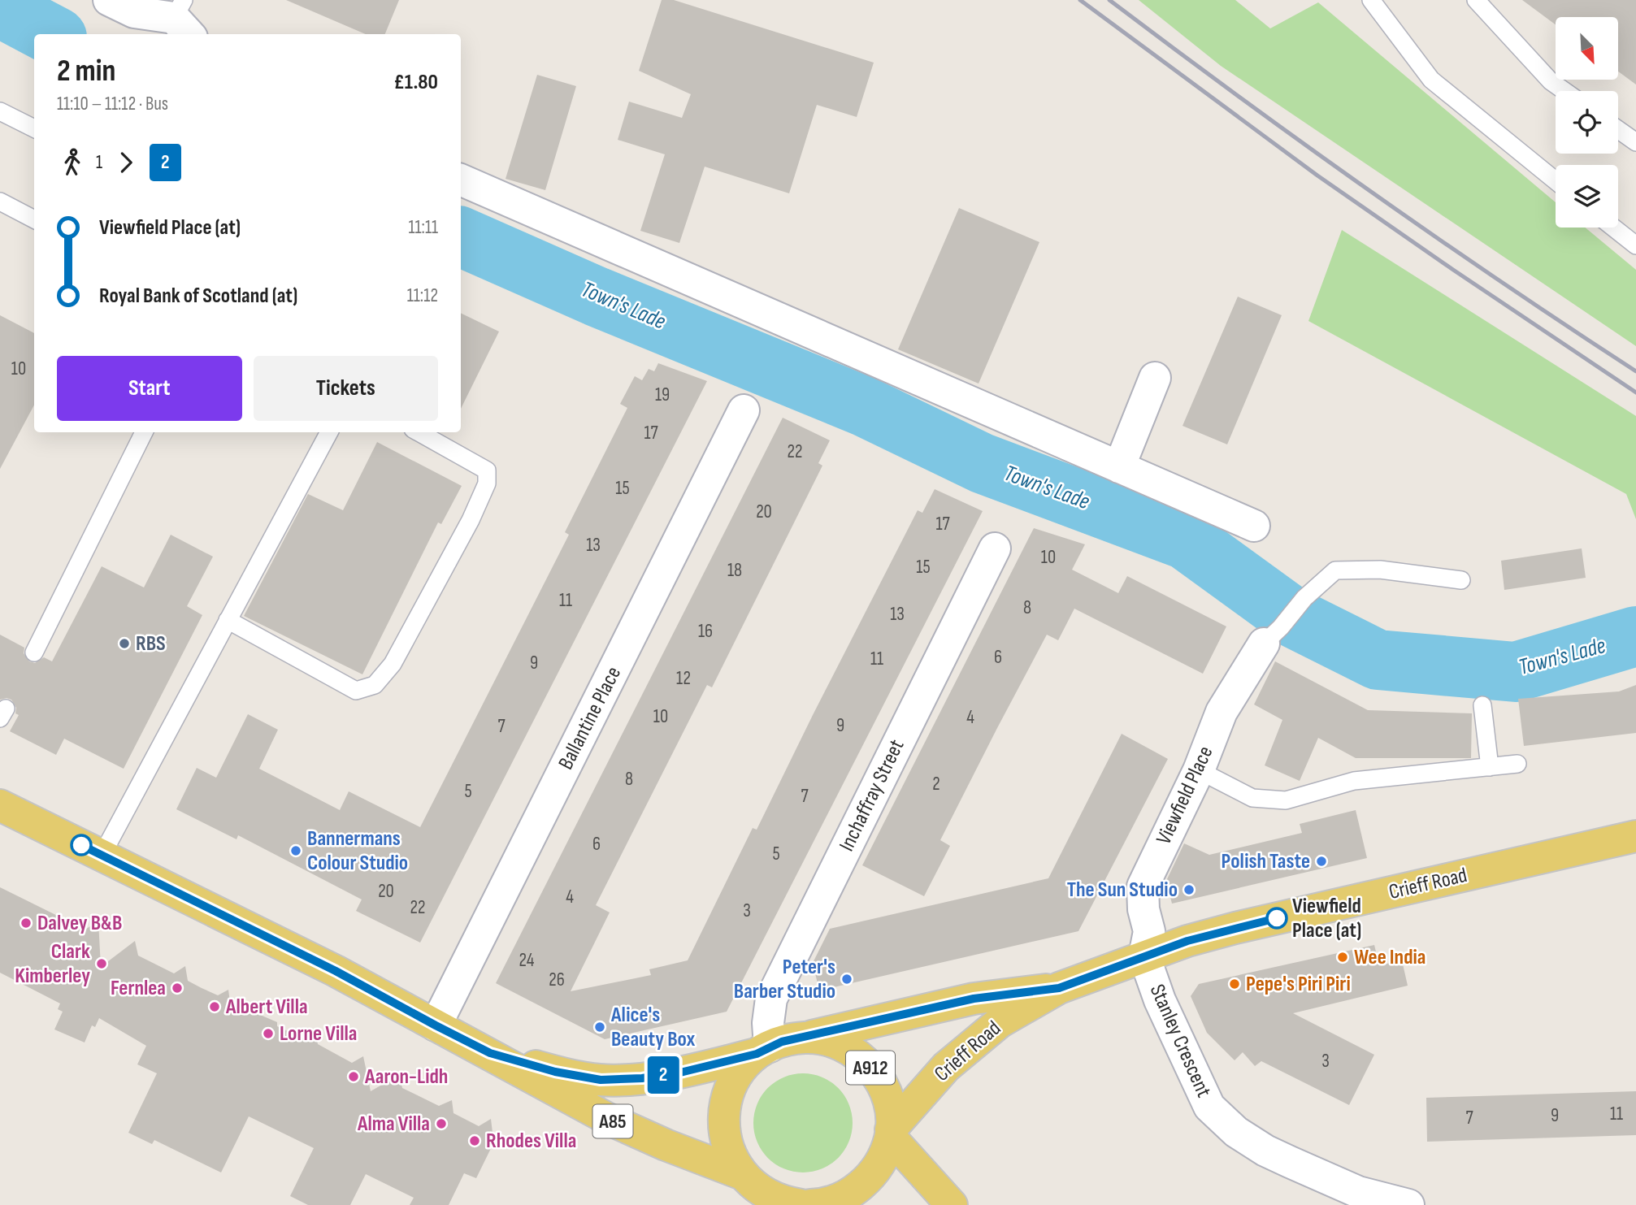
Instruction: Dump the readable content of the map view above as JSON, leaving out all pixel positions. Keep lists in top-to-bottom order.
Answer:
{
  "streets": {
    "main road": ["Crieff Road", "A912", "A85"],
    "street": [
      "Ballantine Place",
      "Inchaffray Street",
      "Viewfield Place",
      "Stanley Crescent"
    ]
  },
  "crossings": [
    ["Ballantine Place", "A85"],
    ["Inchaffray Street", "A912"],
    ["Inchaffray Street", "A85"],
    ["Viewfield Place", "Crieff Road"],
    ["Viewfield Place", "Stanley Crescent"],
    ["Crieff Road", "Stanley Crescent"],
    ["Crieff Road", "A912"],
    ["A912", "A85"]
  ],
  "water": ["Town's Lade"],
  "places": [
    "RBS",
    "Bannermans Colour Studio",
    "Polish Taste",
    "The Sun Studio",
    "Viewfield Place (at)",
    "Dalvey B&B",
    "Wee India",
    "Clark Kimberley",
    "Peter's Barber Studio",
    "Pepe's Piri Piri",
    "Fernlea",
    "Albert Villa",
    "Alice's Beauty Box",
    "Lorne Villa",
    "Aaron-Lidh",
    "Alma Villa",
    "Rhodes Villa"
  ],
  "lines": ["bus line 2"],
  "house_numbers": [
    "10",
    "19",
    "17",
    "22",
    "15",
    "20",
    "17",
    "13",
    "10",
    "15",
    "18",
    "11",
    "8",
    "13",
    "16",
    "6",
    "11",
    "9",
    "12",
    "10",
    "4",
    "9",
    "7",
    "8",
    "2",
    "5",
    "7",
    "6",
    "5",
    "20",
    "4",
    "22",
    "3",
    "24",
    "26",
    "3",
    "11",
    "9",
    "7"
  ],
  "north": "bottom right",
  "page": {
    "on_map": "2",
    "heading": ["2 min", "11:10 – 11:12 · Bus", "£1.80"],
    "legs": ["1", "2"],
    "list": [
      {
        "name": "Viewfield Place (at)",
        "value": "11:11"
      },
      {
        "name": "Royal Bank of Scotland (at)",
        "value": "11:12"
      }
    ],
    "buttons": ["Start", "Tickets"]
  }
}
